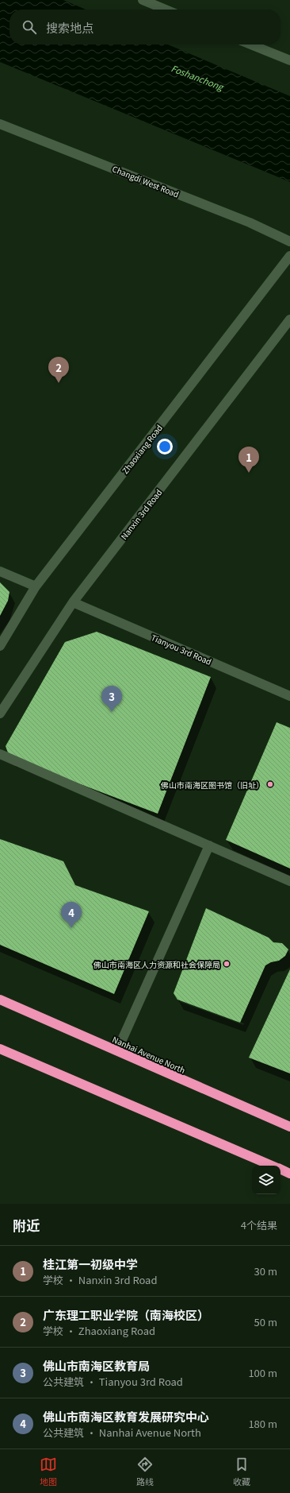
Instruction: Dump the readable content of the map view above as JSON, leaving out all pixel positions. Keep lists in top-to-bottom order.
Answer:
{
  "streets": {
    "highway": ["Nanhai Avenue North"],
    "street": [
      "Changdi West Road",
      "Zhaoxiang Road",
      "Nanxin 3rd Road",
      "Tianyou 3rd Road"
    ]
  },
  "crossings": [
    ["Nanxin 3rd Road", "Tianyou 3rd Road"]
  ],
  "water": ["Foshanchong"],
  "places": ["佛山市南海区图书馆（旧址）", "佛山市南海区人力资源和社会保障局"],
  "page": {
    "search": "搜索地点",
    "pins": [
      "2",
      "1",
      "3",
      "4"
    ],
    "heading": ["附近", "4个结果"],
    "list": [
      {
        "mark": "1",
        "name": "桂江第一初级中学",
        "note": "学校 · Nanxin 3rd Road",
        "value": "30 m"
      },
      {
        "mark": "2",
        "name": "广东理工职业学院（南海校区）",
        "note": "学校 · Zhaoxiang Road",
        "value": "50 m"
      },
      {
        "mark": "3",
        "name": "佛山市南海区教育局",
        "note": "公共建筑 · Tianyou 3rd Road",
        "value": "100 m"
      },
      {
        "mark": "4",
        "name": "佛山市南海区教育发展研究中心",
        "note": "公共建筑 · Nanhai Avenue North",
        "value": "180 m"
      }
    ],
    "nav": ["地图", "路线", "收藏"]
  }
}
